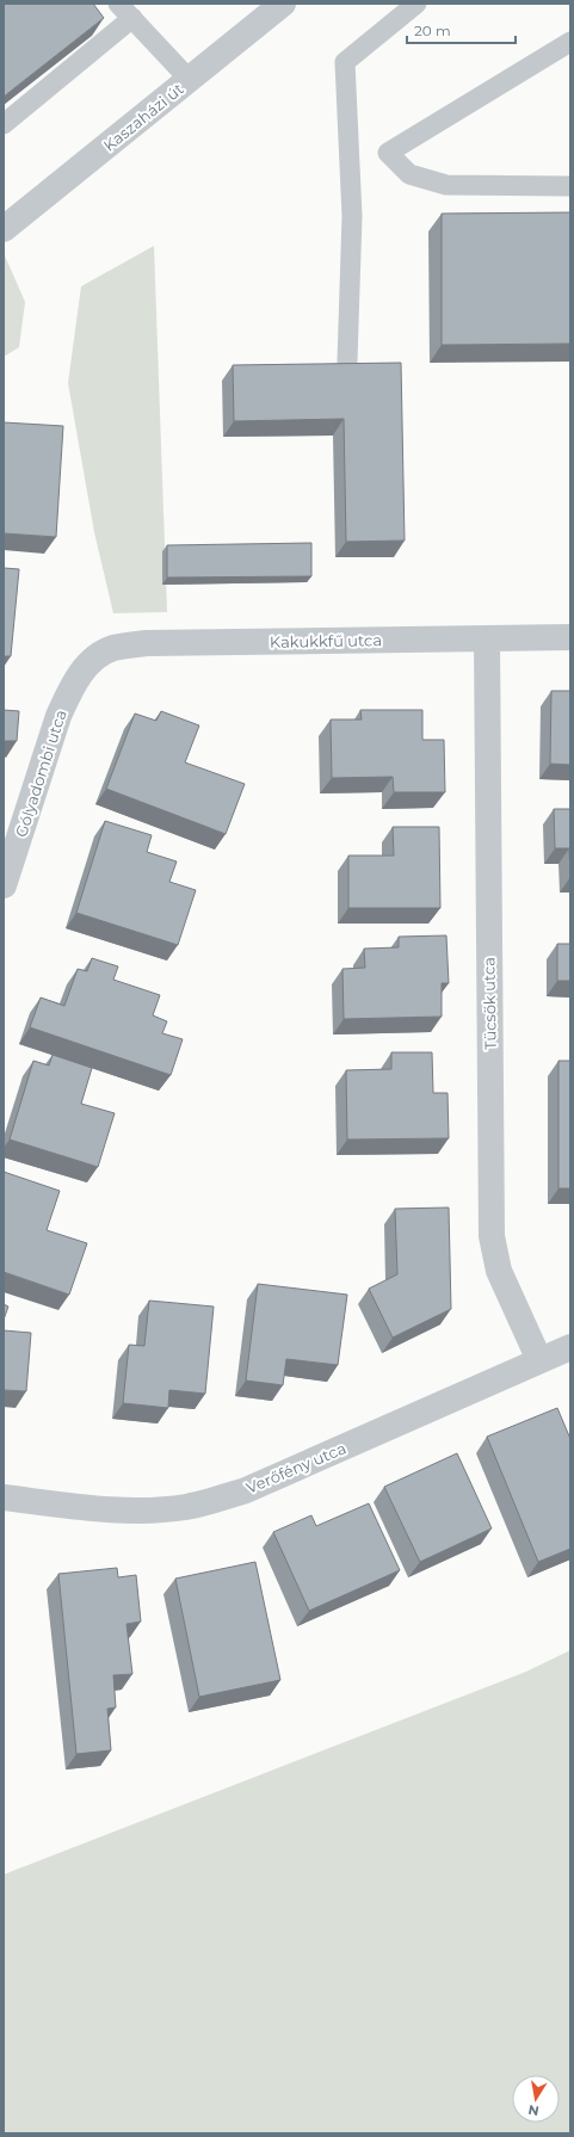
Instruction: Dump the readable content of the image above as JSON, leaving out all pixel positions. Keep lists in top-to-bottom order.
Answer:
{
  "streets": {
    "street": [
      "Kaszaházi út",
      "Kakukkfű utca",
      "Gólyadombi utca",
      "Tücsök utca",
      "Verőfény utca"
    ]
  },
  "crossings": [
    ["Kakukkfű utca", "Gólyadombi utca"],
    ["Kakukkfű utca", "Tücsök utca"],
    ["Tücsök utca", "Verőfény utca"]
  ],
  "scale_bar": "20 m",
  "north": "bottom"
}
